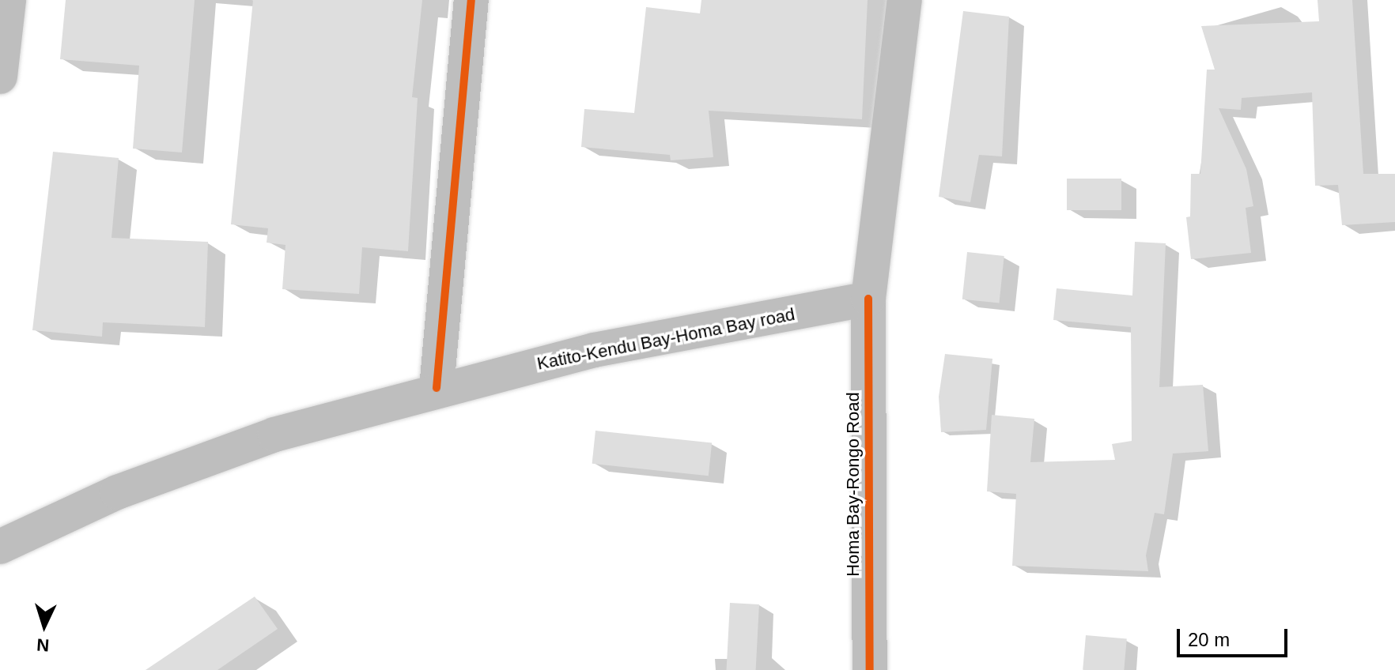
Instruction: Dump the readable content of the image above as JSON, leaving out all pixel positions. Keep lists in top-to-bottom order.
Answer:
{
  "streets": {
    "main road": ["Katito-Kendu Bay-Homa Bay road", "Homa Bay-Rongo Road"]
  },
  "crossings": [
    ["Katito-Kendu Bay-Homa Bay road", "Homa Bay-Rongo Road"]
  ],
  "scale_bar": "20 m",
  "north": "bottom"
}
